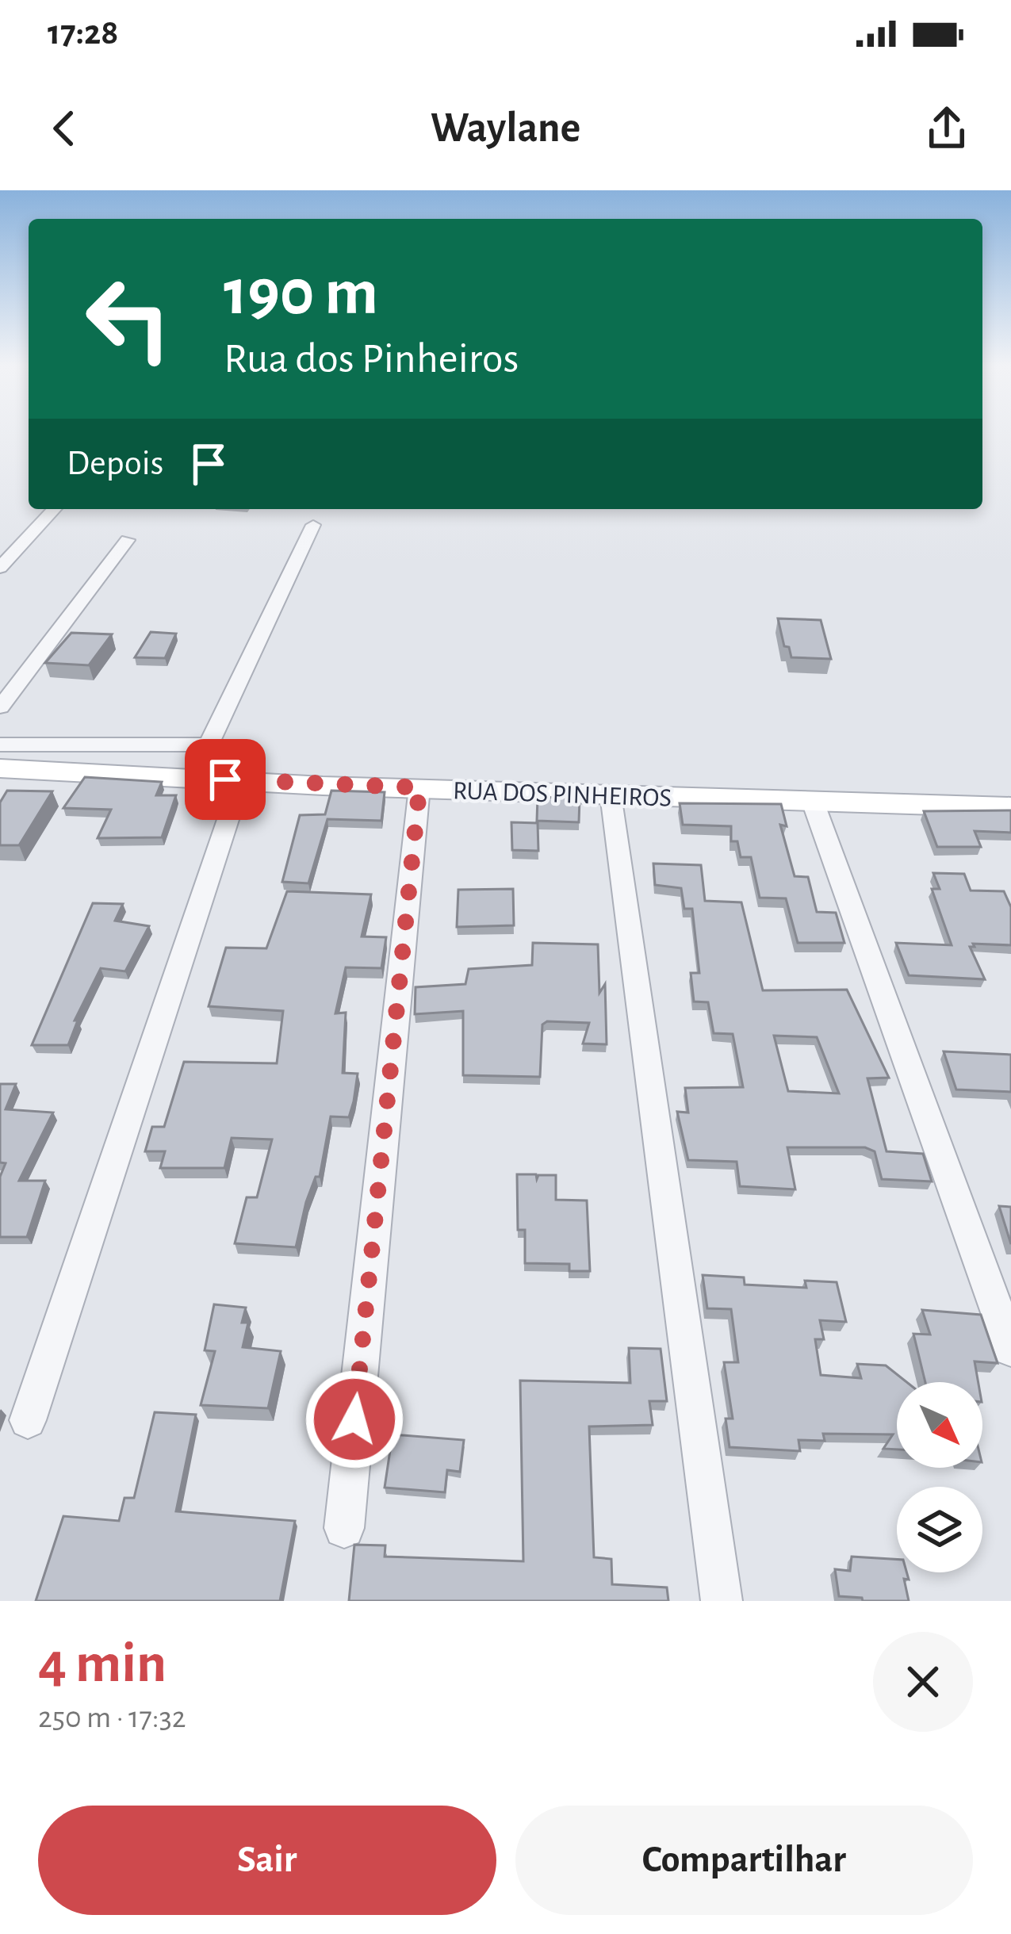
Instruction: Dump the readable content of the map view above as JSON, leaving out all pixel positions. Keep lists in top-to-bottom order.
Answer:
{
  "streets": {
    "street": ["RUA DOS PINHEIROS"]
  },
  "north": "bottom right",
  "page": {
    "status": "17:28",
    "header": "Waylane",
    "turn": ["190 m", "Rua dos Pinheiros"],
    "then": "Depois",
    "heading": ["4 min", "250 m · 17:32"],
    "buttons": ["Sair", "Compartilhar"]
  }
}
